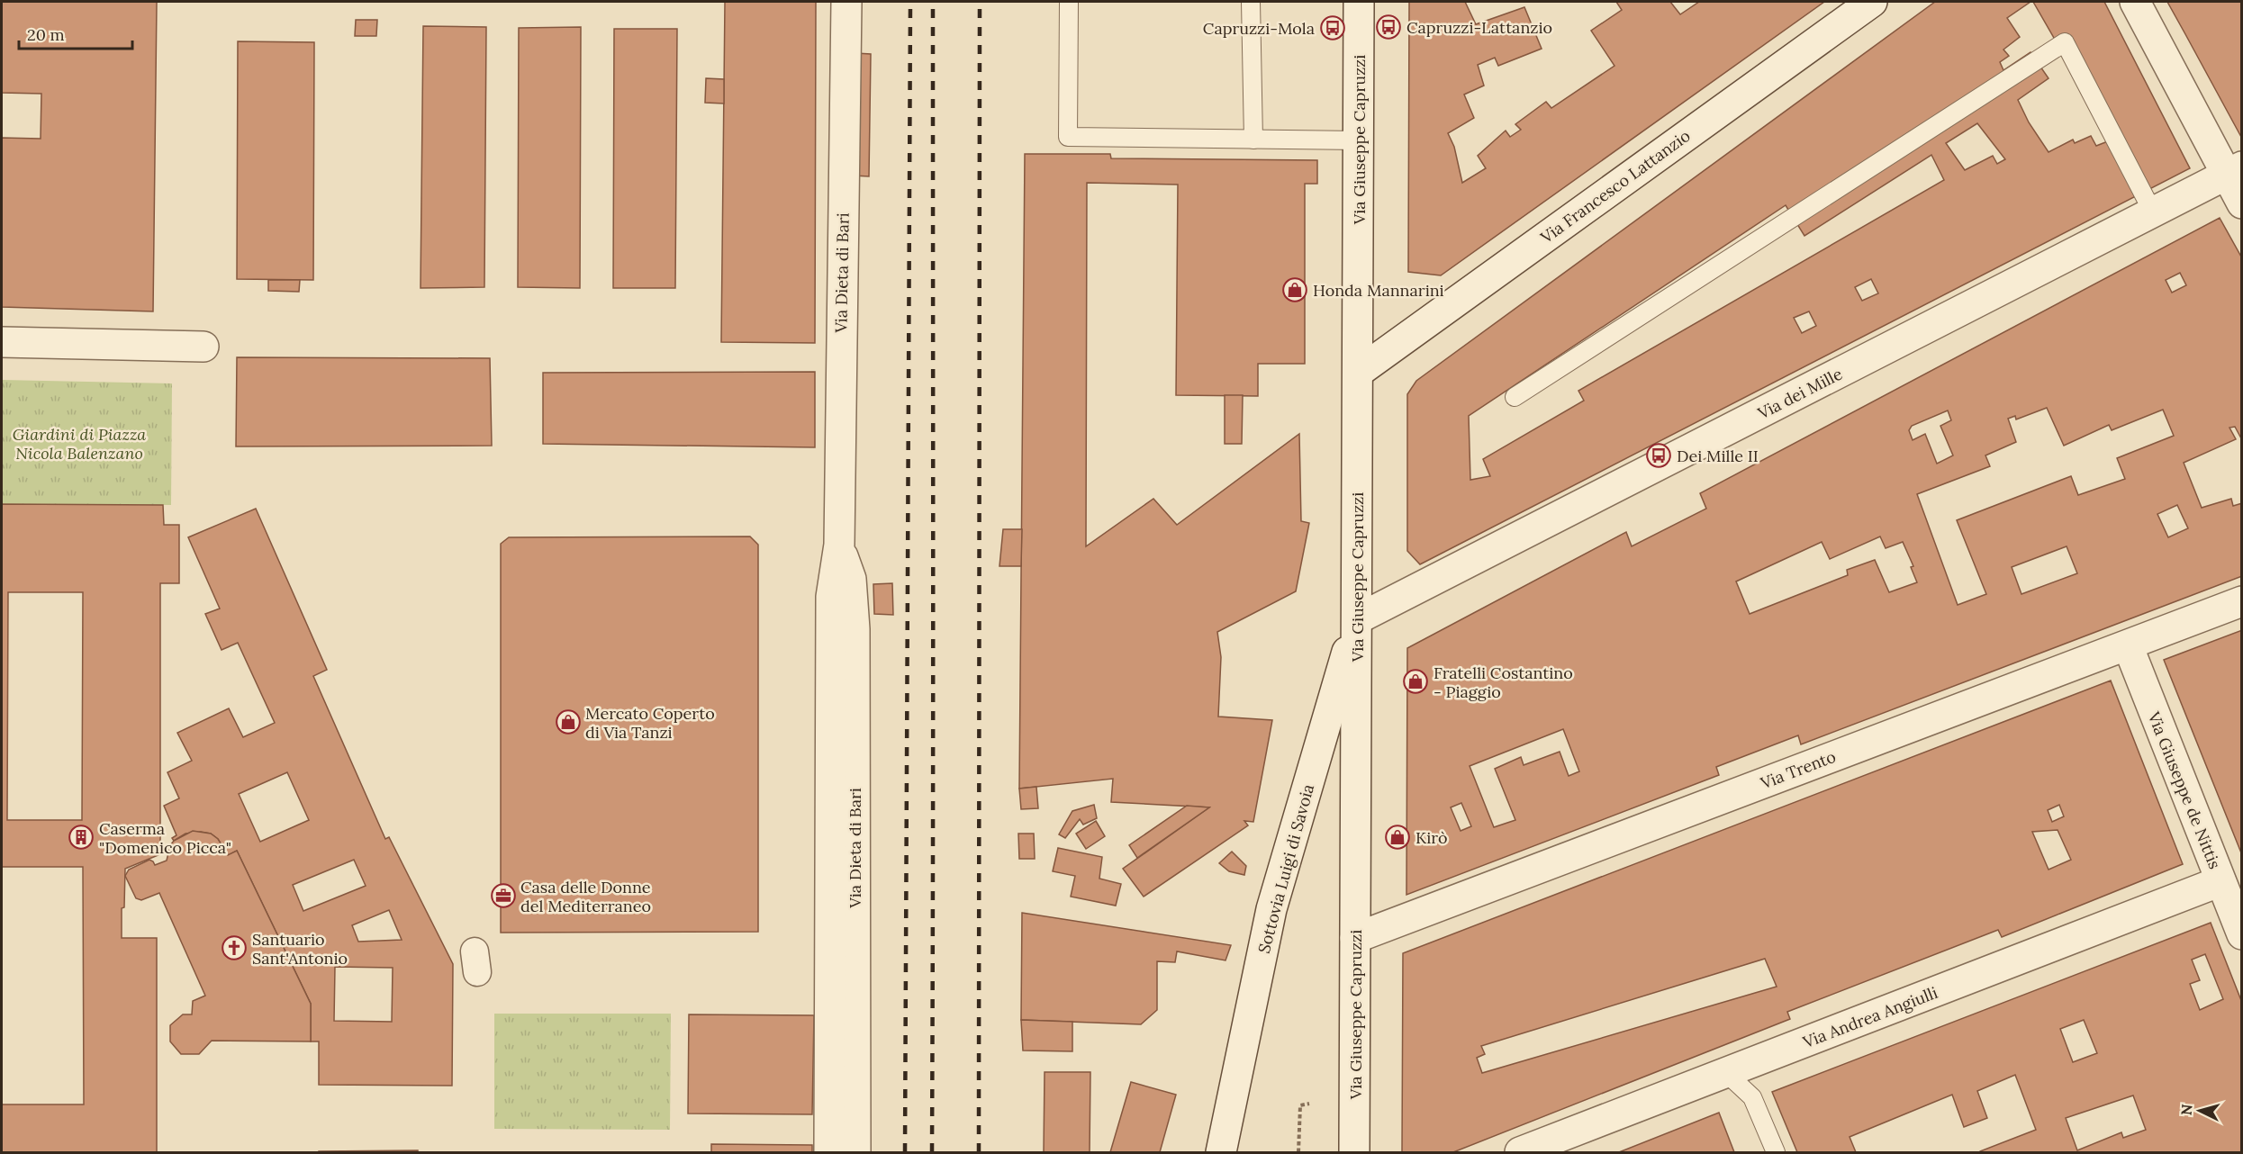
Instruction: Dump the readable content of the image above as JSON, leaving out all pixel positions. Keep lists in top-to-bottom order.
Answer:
{
  "streets": {
    "street": [
      "Via Giuseppe Capruzzi",
      "Via Francesco Lattanzio",
      "Via Dieta di Bari",
      "Via dei Mille",
      "Via Trento",
      "Via Giuseppe de Nittis",
      "Sottovia Luigi di Savoia",
      "Via Andrea Angiulli"
    ]
  },
  "crossings": [
    ["Via Giuseppe Capruzzi", "Via Francesco Lattanzio"],
    ["Via Giuseppe Capruzzi", "Via dei Mille"],
    ["Via Giuseppe Capruzzi", "Via Trento"],
    ["Via Giuseppe Capruzzi", "Sottovia Luigi di Savoia"],
    ["Via dei Mille", "Sottovia Luigi di Savoia"],
    ["Via Trento", "Via Giuseppe de Nittis"],
    ["Via Giuseppe de Nittis", "Via Andrea Angiulli"]
  ],
  "parks": ["Giardini di Piazza Nicola Balenzano"],
  "places": {
    "bus stop": ["Capruzzi-Lattanzio", "Capruzzi-Mola", "Dei Mille II"],
    "shop": [
      "Honda Mannarini",
      "Fratelli Costantino - Piaggio",
      "Mercato Coperto di Via Tanzi",
      "Kirò"
    ],
    "building": ["Caserma \"Domenico Picca\""],
    "office": ["Casa delle Donne del Mediterraneo"],
    "church": ["Santuario Sant'Antonio"]
  },
  "scale_bar": "20 m",
  "north": "left"
}
